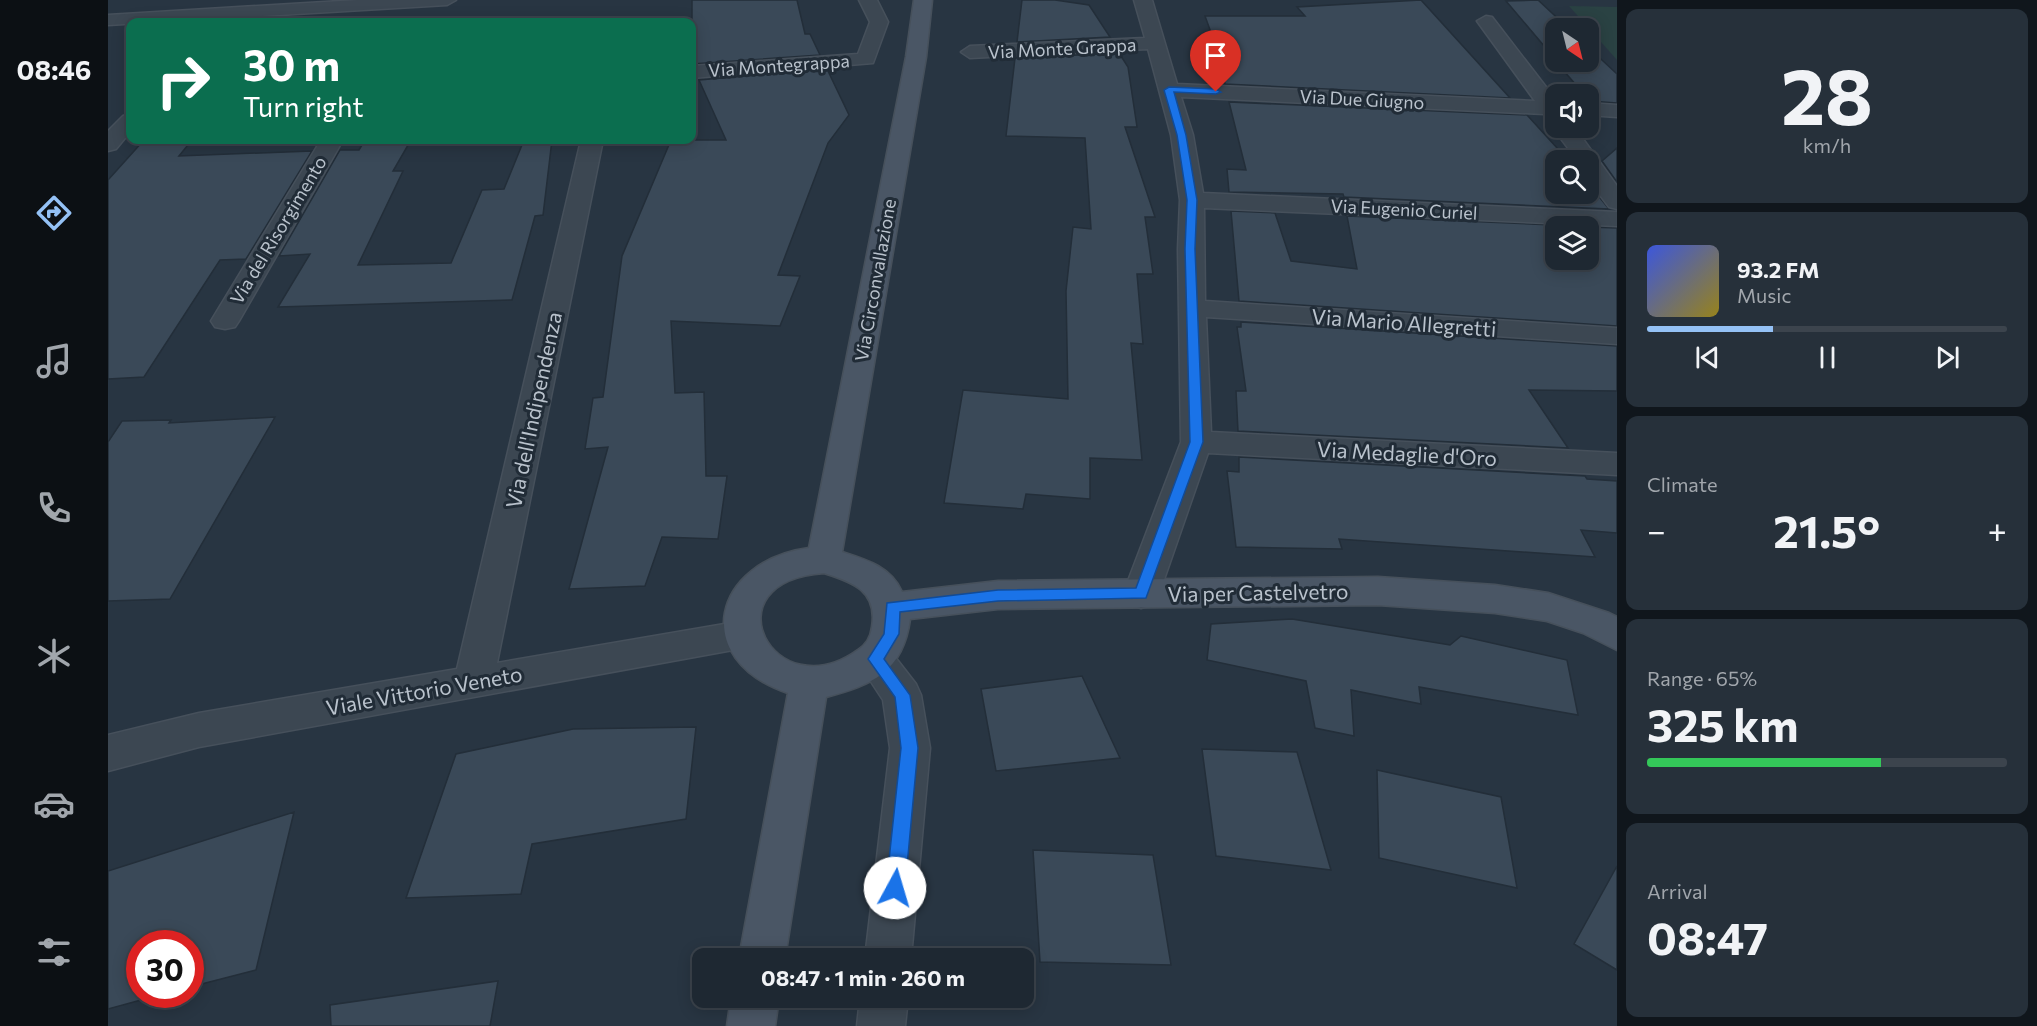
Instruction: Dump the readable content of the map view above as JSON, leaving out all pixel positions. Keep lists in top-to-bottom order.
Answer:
{
  "streets": {
    "main road": ["Via Circonvallazione", "Via per Castelvetro"],
    "street": [
      "Via Monte Grappa",
      "Via Montegrappa",
      "Via Due Giugno",
      "Via Eugenio Curiel",
      "Via del Risorgimento",
      "Via Mario Allegretti",
      "Via dell'Indipendenza",
      "Via Medaglie d'Oro",
      "Viale Vittorio Veneto"
    ]
  },
  "crossings": [
    ["Via Circonvallazione", "Via per Castelvetro"],
    ["Via Circonvallazione", "Viale Vittorio Veneto"],
    ["Via dell'Indipendenza", "Viale Vittorio Veneto"],
    ["Via per Castelvetro", "Viale Vittorio Veneto"]
  ],
  "north": "bottom right",
  "page": {
    "tabs": "08:46",
    "tile": [
      ["28", "km/h"],
      "Climate",
      ["Range · 65%", "325 km"],
      ["Arrival", "08:47"]
    ],
    "turn": ["30 m", "Turn right"],
    "song": ["93.2 FM", "Music"],
    "heat": ["−", "21.5°", "+"],
    "limit": "30",
    "trip": "08:47 · 1 min · 260 m"
  }
}
